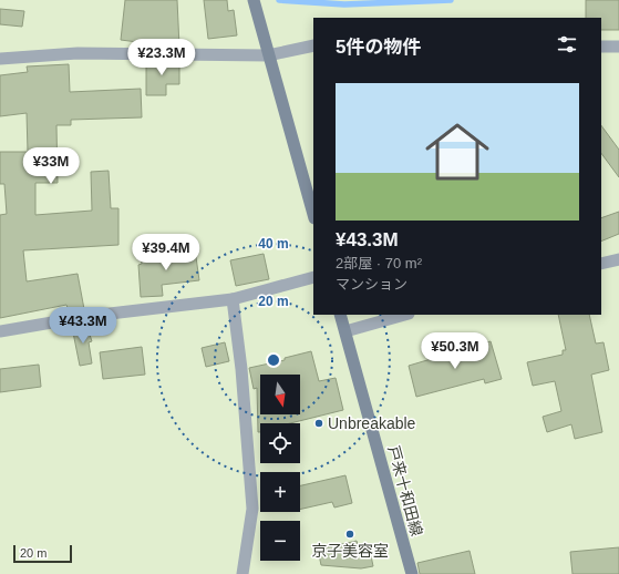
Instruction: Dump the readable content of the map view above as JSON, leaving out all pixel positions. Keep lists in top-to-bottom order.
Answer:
{
  "streets": {
    "main road": ["戸来十和田線"]
  },
  "places": ["Unbreakable", "京子美容室"],
  "scale_bar": "20 m",
  "north": "bottom",
  "page": {
    "heading": "5件の物件",
    "price": [
      "¥23.3M",
      "¥33M",
      "¥39.4M",
      "¥43.3M",
      "¥50.3M"
    ],
    "list": [
      {
        "name": "¥43.3M",
        "note": "2部屋 · 70 m² · マンション"
      }
    ],
    "map_buttons": ["+", "−"],
    "scale": "20 m"
  },
  "rings": ["40 m", "20 m"]
}
